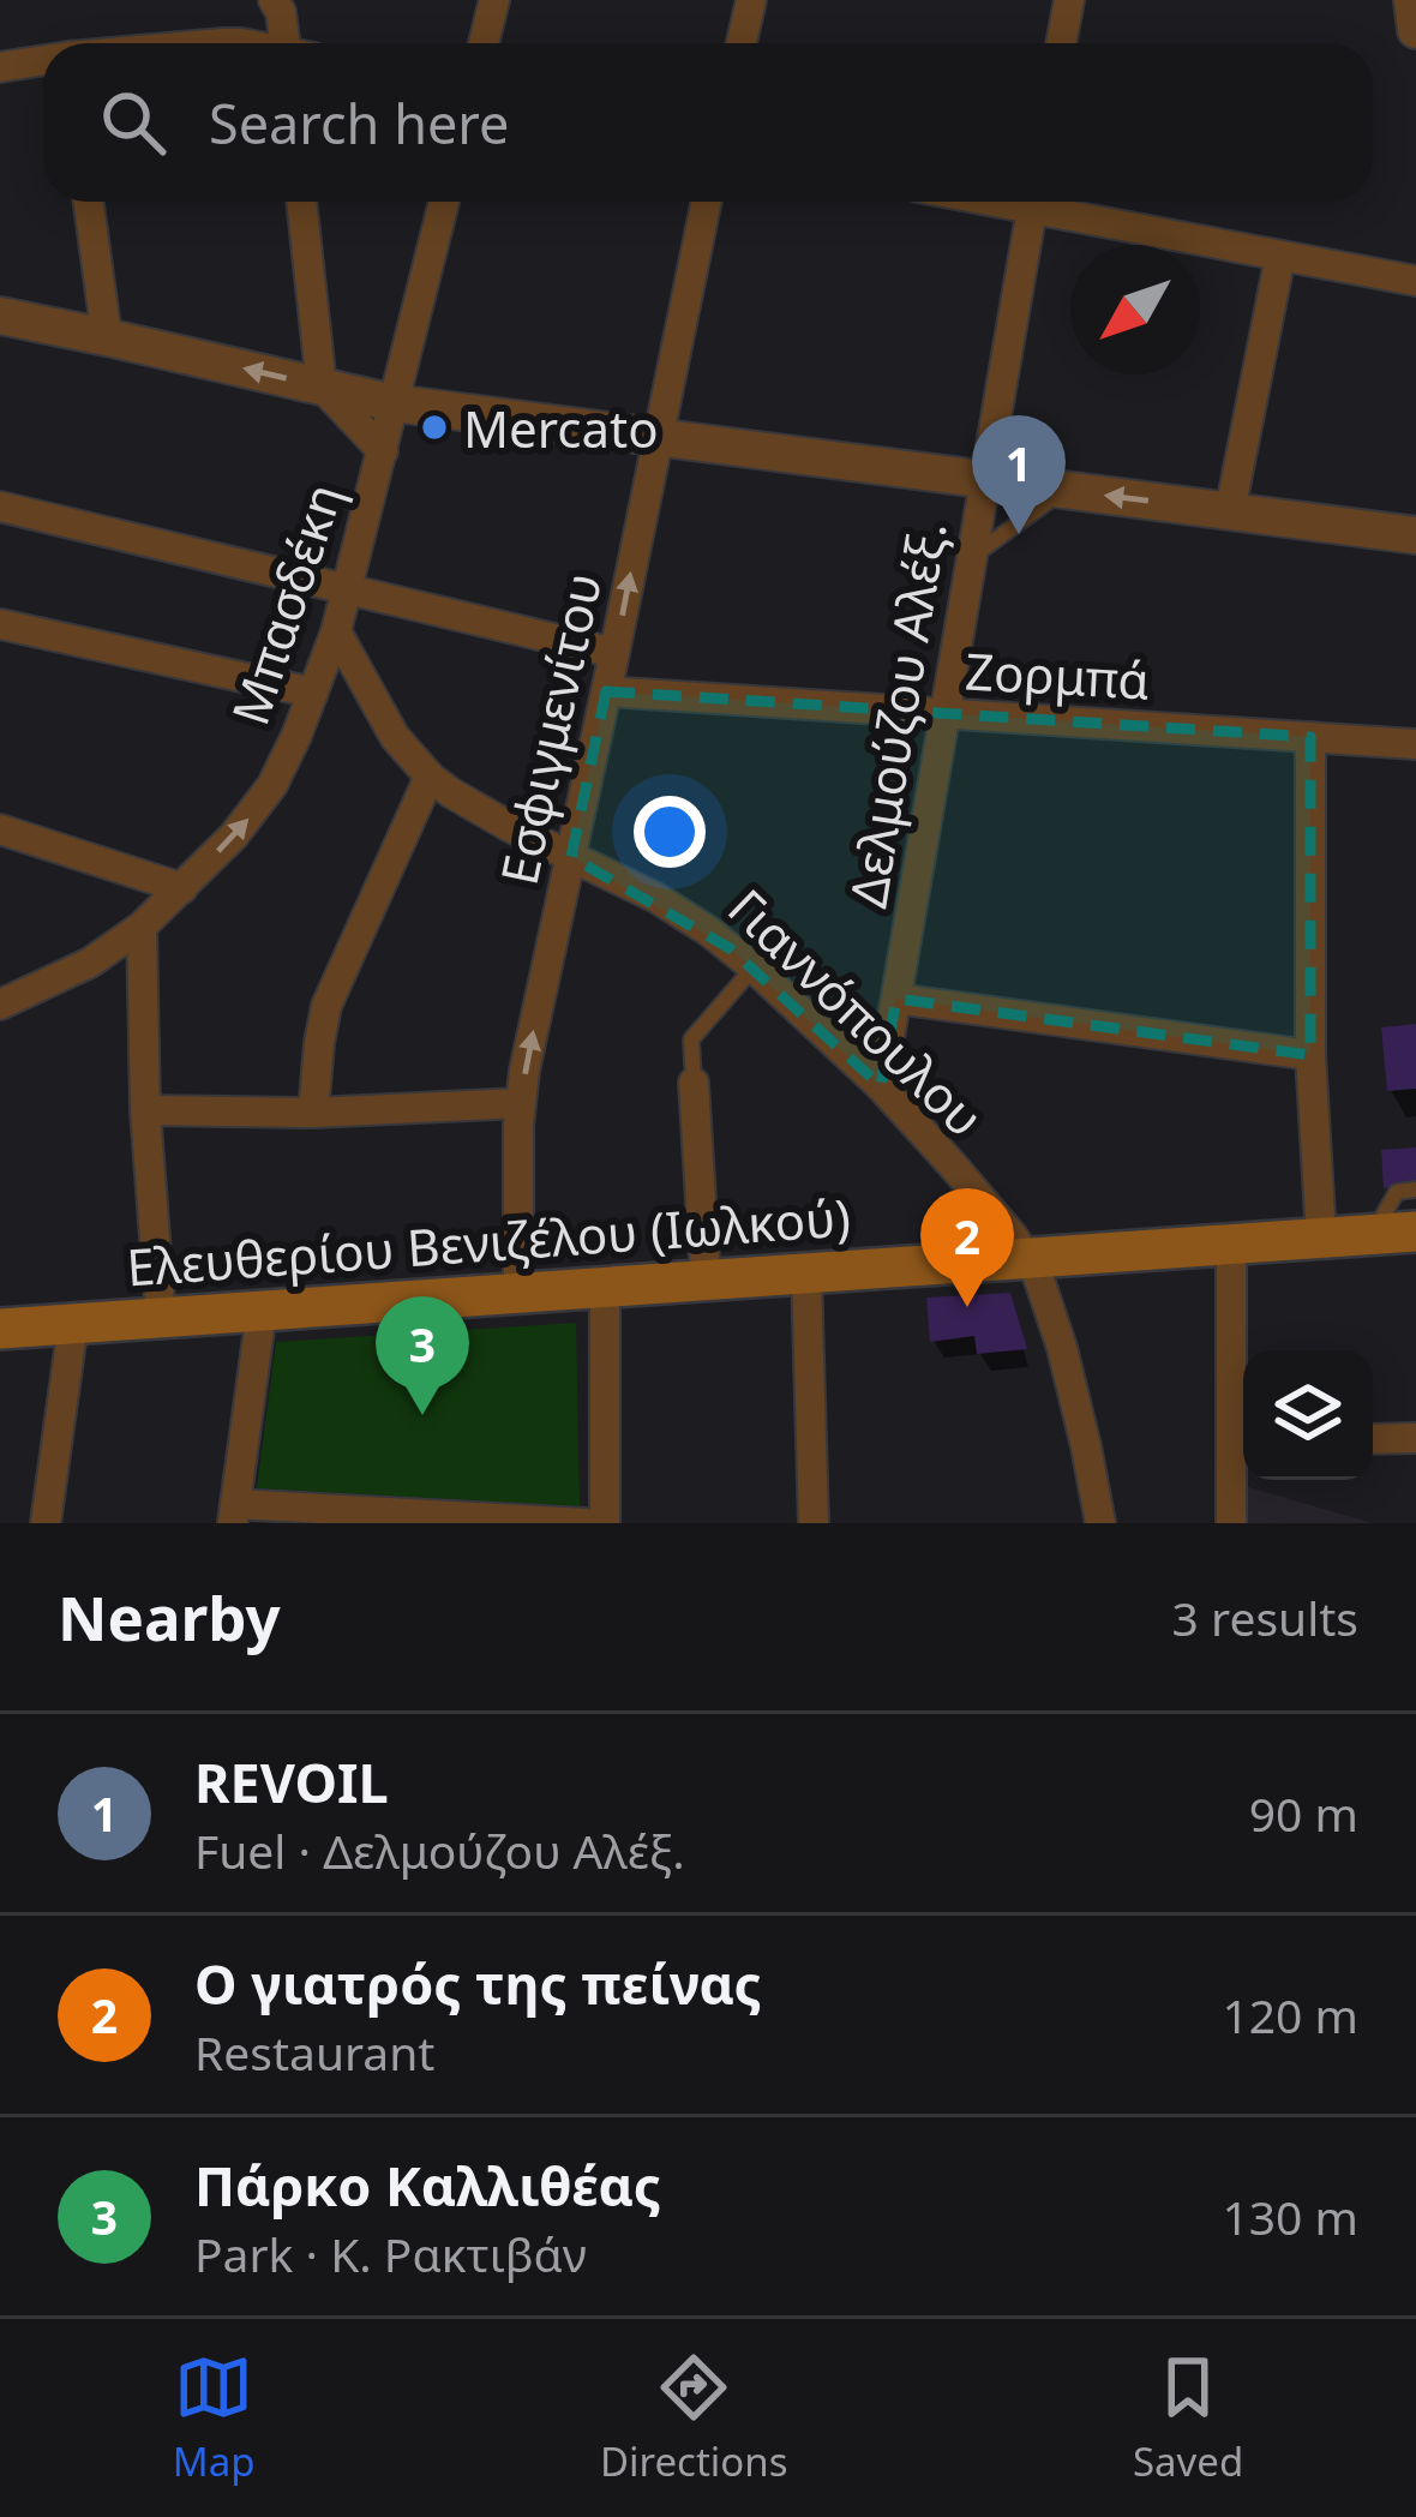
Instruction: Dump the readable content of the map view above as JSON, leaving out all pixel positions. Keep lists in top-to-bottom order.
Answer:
{
  "streets": {
    "main road": ["Ελευθερίου Βενιζέλου (Ιωλκού)"],
    "street": [
      "Μπασδέκη",
      "Ζορμπά",
      "Δελμούζου Αλέξ.",
      "Εσφιγμενίτου",
      "Γιαννόπουλου"
    ]
  },
  "crossings": [
    ["Μπασδέκη", "Γιαννόπουλου"],
    ["Ζορμπά", "Δελμούζου Αλέξ."],
    ["Ζορμπά", "Εσφιγμενίτου"],
    ["Δελμούζου Αλέξ.", "Γιαννόπουλου"],
    ["Εσφιγμενίτου", "Γιαννόπουλου"],
    ["Εσφιγμενίτου", "Ελευθερίου Βενιζέλου (Ιωλκού)"],
    ["Γιαννόπουλου", "Ελευθερίου Βενιζέλου (Ιωλκού)"]
  ],
  "places": ["Mercato"],
  "north": "bottom left",
  "page": {
    "search": "Search here",
    "pins": ["1", "2", "3"],
    "heading": ["Nearby", "3 results"],
    "list": [
      {
        "mark": "1",
        "name": "REVOIL",
        "note": "Fuel · Δελμούζου Αλέξ.",
        "value": "90 m"
      },
      {
        "mark": "2",
        "name": "Ο γιατρός της πείνας",
        "note": "Restaurant",
        "value": "120 m"
      },
      {
        "mark": "3",
        "name": "Πάρκο Καλλιθέας",
        "note": "Park · Κ. Ρακτιβάν",
        "value": "130 m"
      }
    ],
    "nav": ["Map", "Directions", "Saved"]
  }
}
